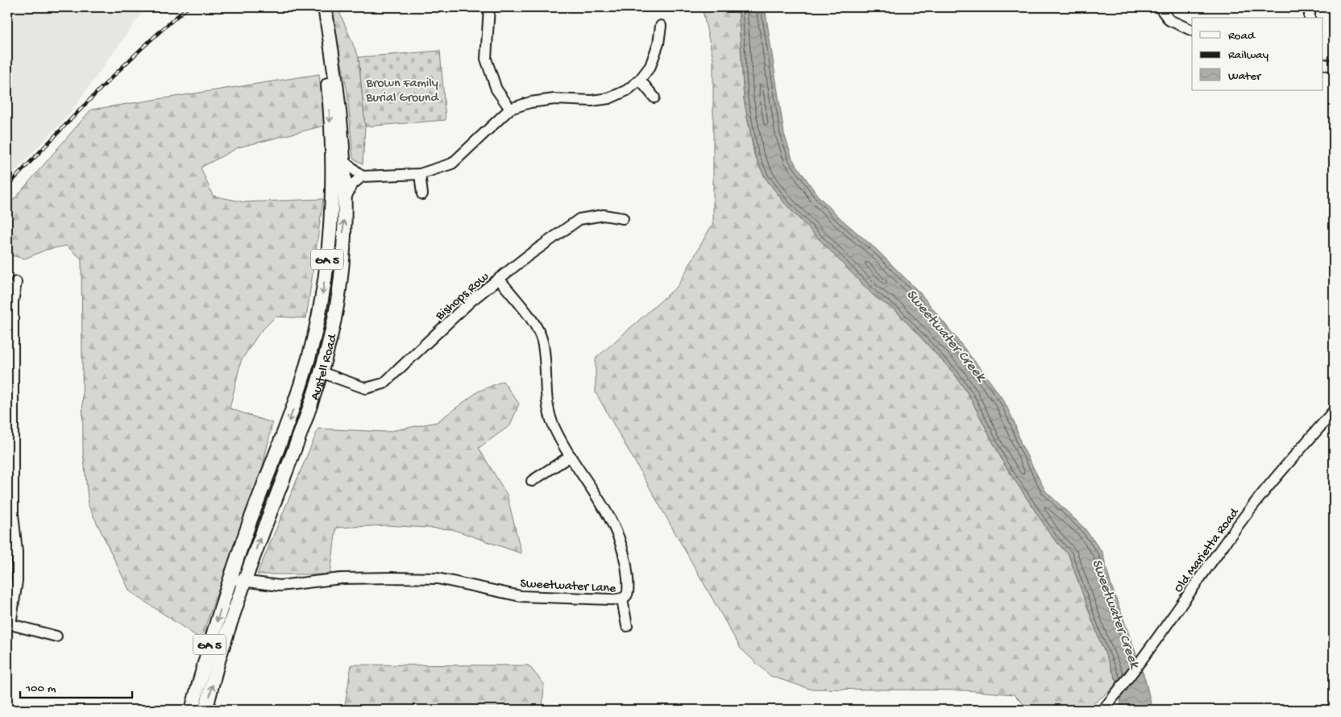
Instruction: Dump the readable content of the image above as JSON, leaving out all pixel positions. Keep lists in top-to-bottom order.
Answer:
{
  "streets": {
    "main road": ["GA 5", "Austell Road"],
    "street": ["Bishops Row", "Old Marietta Road", "Sweetwater Lane"]
  },
  "crossings": [
    ["Bishops Row", "Austell Road"],
    ["Bishops Row", "Sweetwater Lane"],
    ["Austell Road", "Sweetwater Lane"]
  ],
  "water": ["Sweetwater Creek"],
  "parks": ["Brown Family Burial Ground"],
  "legend": ["Road", "Railway", "Water"],
  "scale_bar": "100 m"
}
